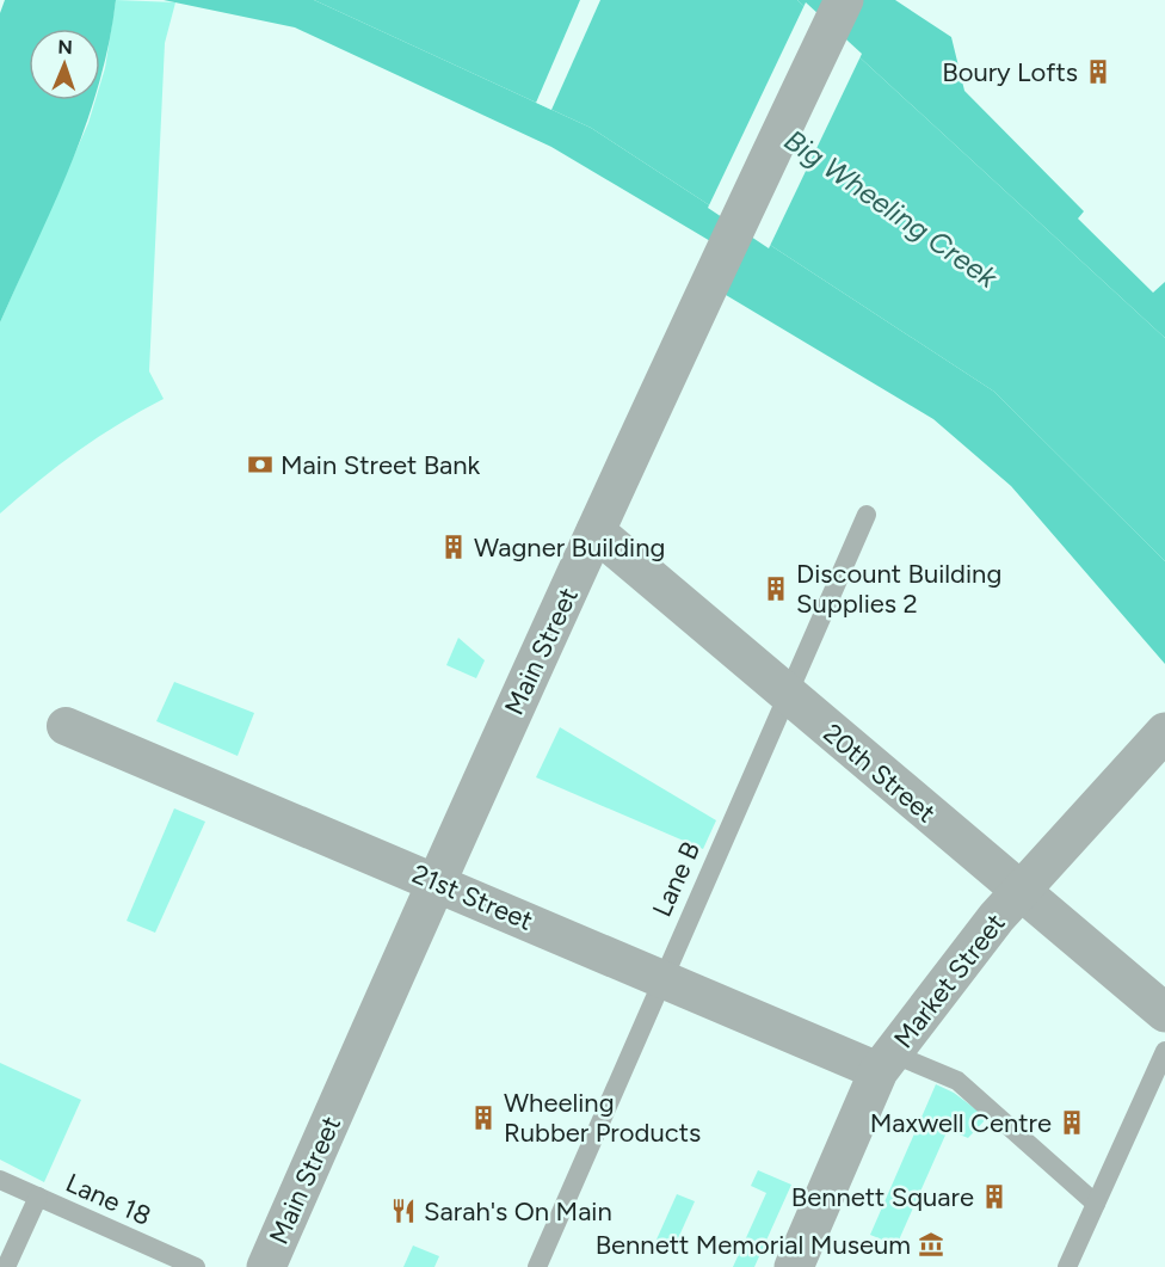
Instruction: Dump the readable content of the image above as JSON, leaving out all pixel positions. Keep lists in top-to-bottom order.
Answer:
{
  "streets": {
    "street": [
      "Main Street",
      "20th Street",
      "21st Street",
      "Market Street"
    ],
    "lane": ["Lane B", "Lane 18"]
  },
  "crossings": [
    ["Main Street", "20th Street"],
    ["Main Street", "21st Street"],
    ["20th Street", "Lane B"],
    ["20th Street", "Market Street"],
    ["Lane B", "21st Street"],
    ["21st Street", "Market Street"]
  ],
  "water": ["Big Wheeling Creek"],
  "places": {
    "building": [
      "Boury Lofts",
      "Wagner Building",
      "Discount Building Supplies 2",
      "Wheeling Rubber Products",
      "Maxwell Centre",
      "Bennett Square"
    ],
    "bank": ["Main Street Bank"],
    "restaurant": ["Sarah's On Main"],
    "museum": ["Bennett Memorial Museum"]
  },
  "north": "top"
}
